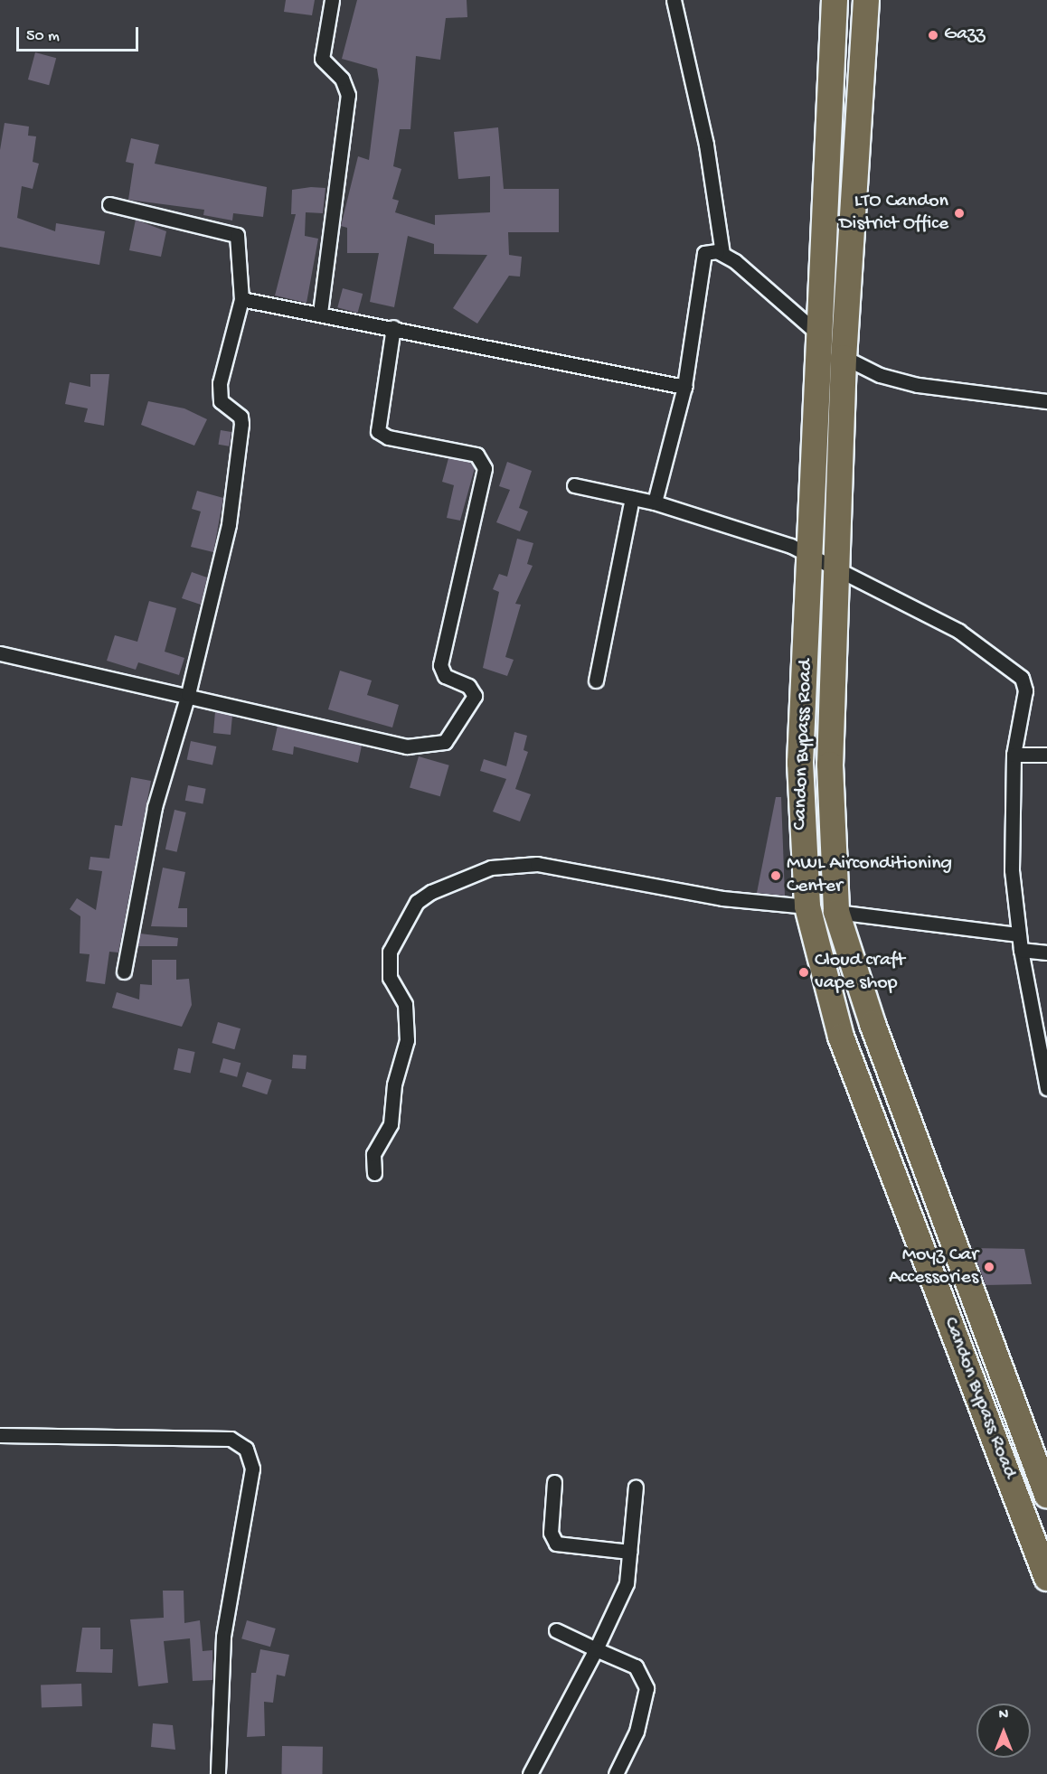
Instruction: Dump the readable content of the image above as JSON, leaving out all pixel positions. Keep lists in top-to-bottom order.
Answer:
{
  "streets": {
    "highway": ["Candon Bypass Road"]
  },
  "places": [
    "Gazz",
    "LTO Candon District Office",
    "MWL Airconditioning Center",
    "Cloud craft vape shop",
    "Moyz Car Accessories"
  ],
  "scale_bar": "50 m",
  "north": "top"
}
